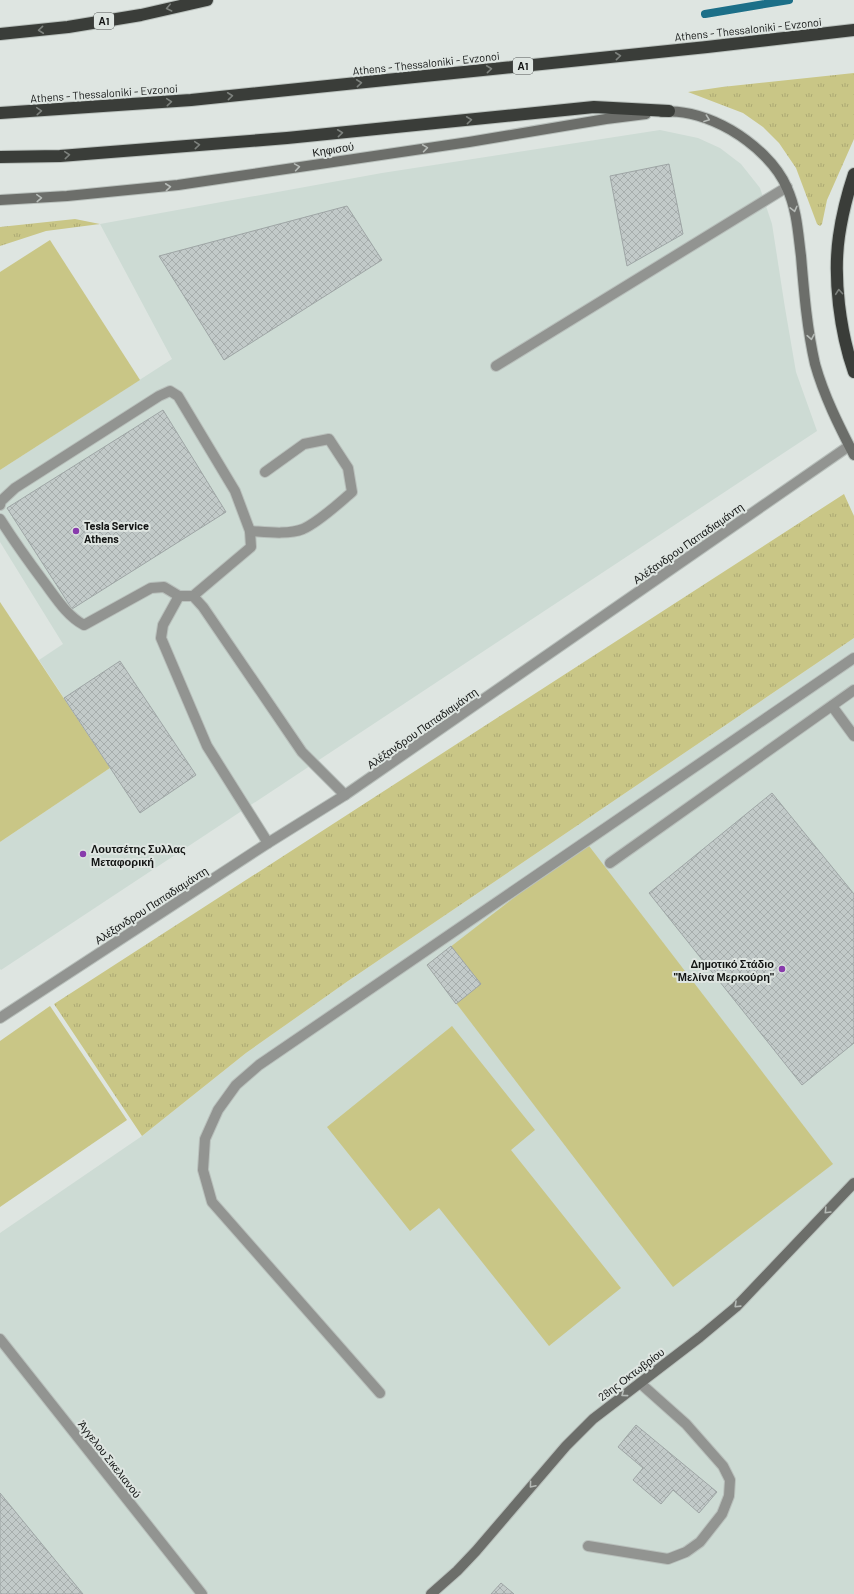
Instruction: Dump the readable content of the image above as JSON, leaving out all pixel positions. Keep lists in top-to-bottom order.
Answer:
{
  "streets": {
    "highway": ["Α1", "Athens - Thessaloniki - Evzonoi"],
    "street": [
      "Κηφισού",
      "Αλέξανδρου Παπαδιαμάντη",
      "28ης Οκτωβρίου",
      "Άγγελου Σικελιανού"
    ]
  },
  "crossings": [
    ["Κηφισού", "Αλέξανδρου Παπαδιαμάντη"]
  ],
  "one_way": ["Κηφισού", "28ης Οκτωβρίου"],
  "places": ["Tesla Service Athens", "Λουτσέτης Συλλας Μεταφορική", "Δημοτικό Στάδιο \"Μελίνα Μερκούρη\""]
}
